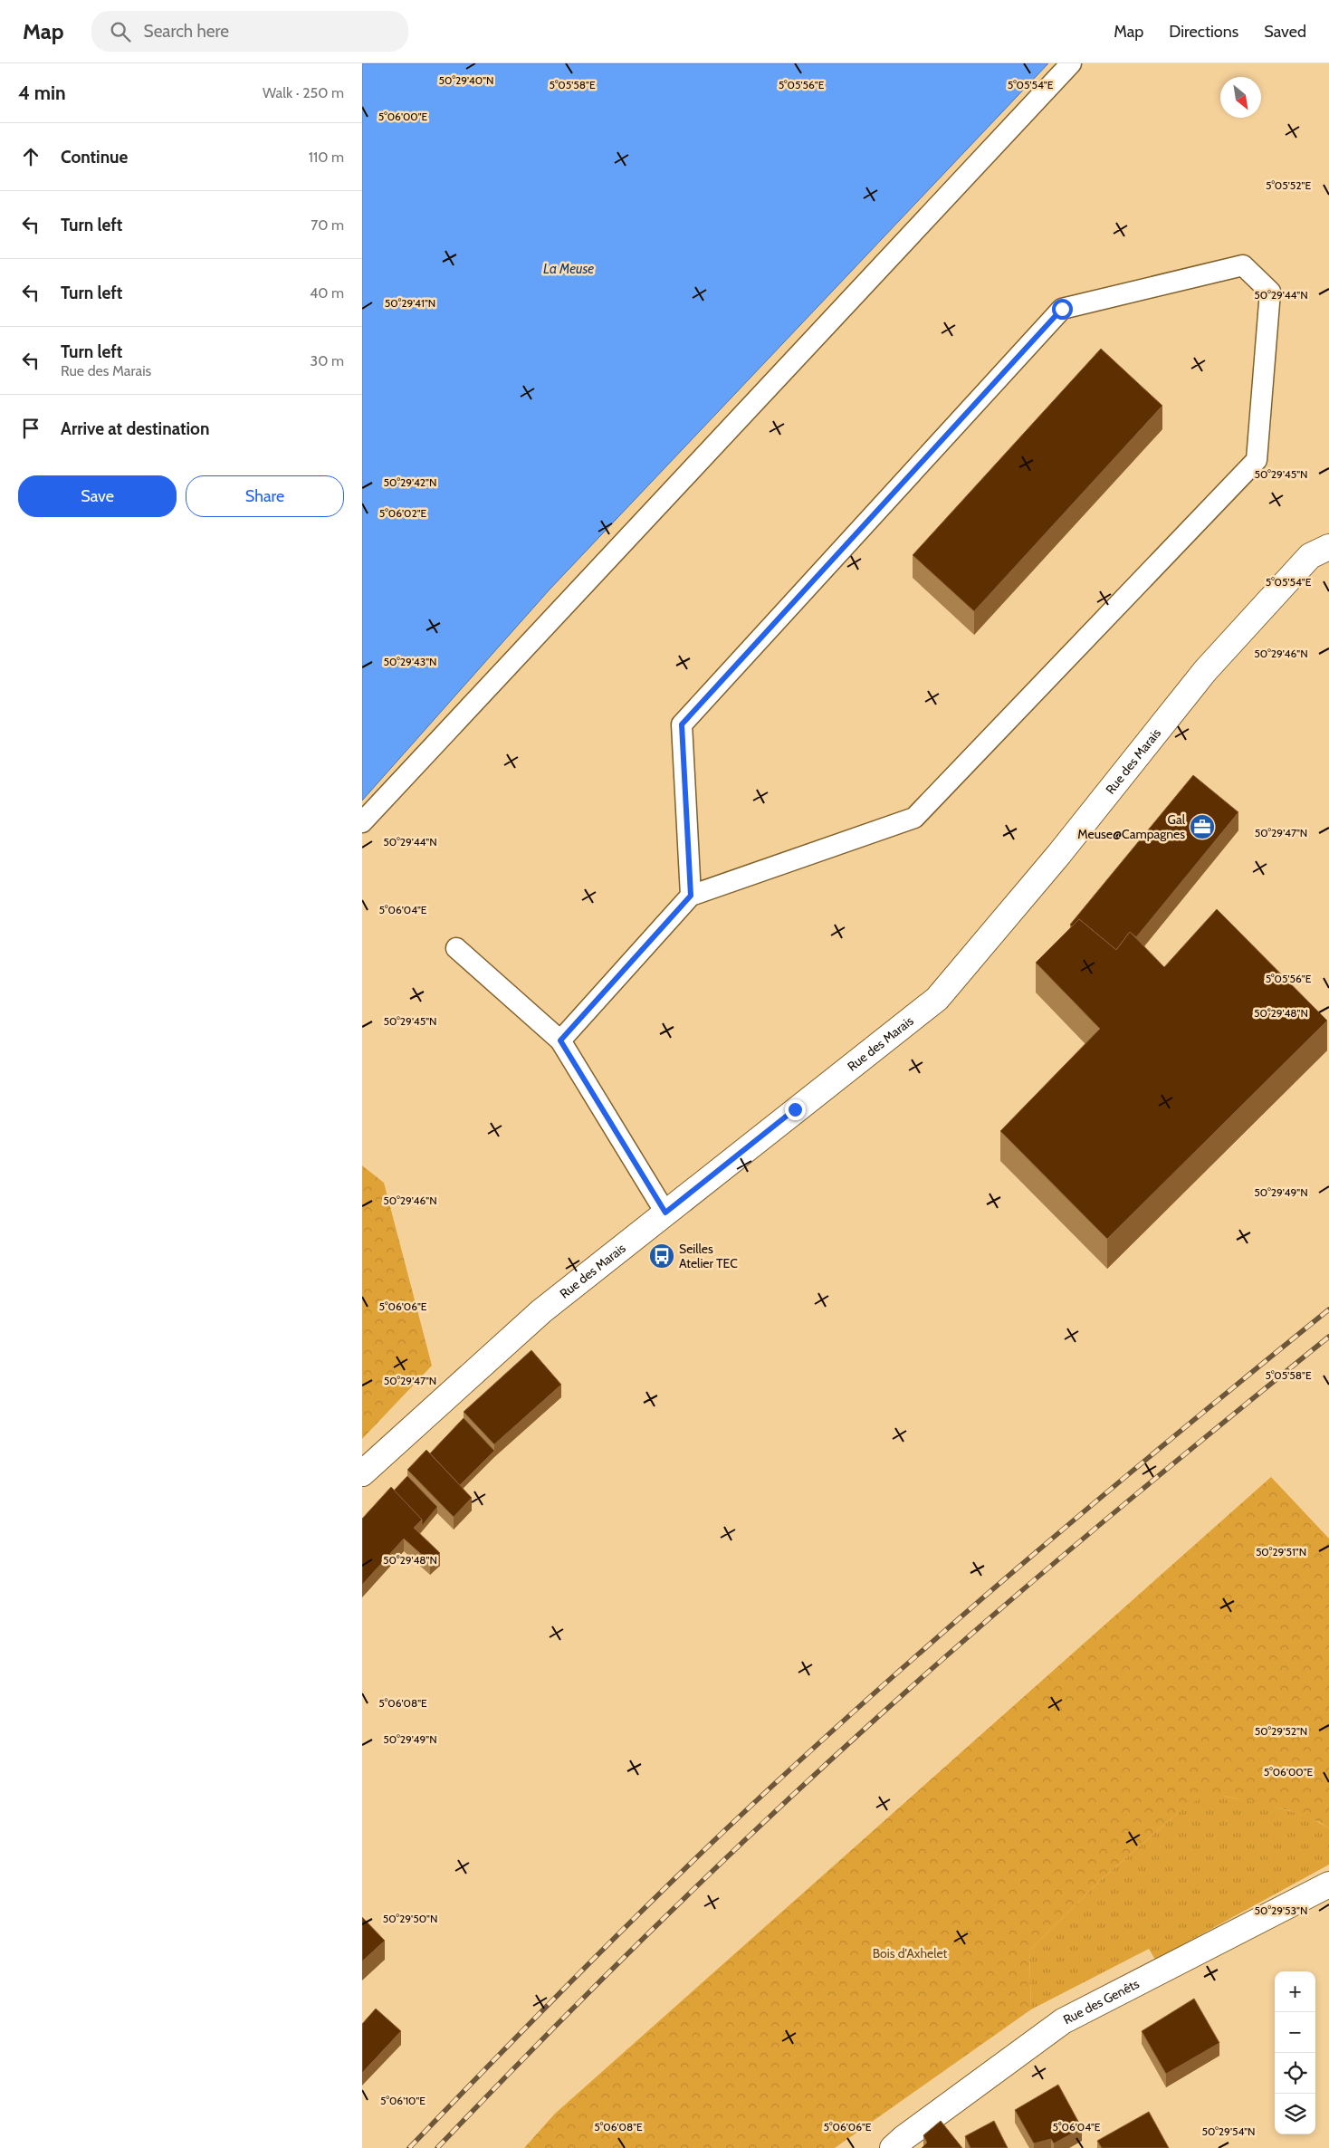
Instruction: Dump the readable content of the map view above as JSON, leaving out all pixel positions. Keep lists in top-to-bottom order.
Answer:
{
  "streets": {
    "main road": ["Rue des Marais", "Rue des Genêts"]
  },
  "water": ["La Meuse"],
  "parks": ["Bois d'Axhelet"],
  "places": {
    "office": ["Gal Meuse@Campagnes"],
    "bus stop": ["Seilles Atelier TEC"]
  },
  "north": "bottom right",
  "page": {
    "header": "Map",
    "search": "Search here",
    "nav": ["Map", "Directions", "Saved"],
    "heading": ["4 min", "Walk · 250 m"],
    "list": [
      ["Continue", "110 m"],
      ["Turn left", "70 m"],
      ["Turn left", "40 m"],
      ["Turn left", "Rue des Marais", "30 m"],
      "Arrive at destination"
    ],
    "buttons": ["Save", "Share"],
    "map_buttons": ["+", "−"]
  },
  "coordinates": [
    "50°29'40\"N",
    "5°05'54\"E",
    "5°05'58\"E",
    "5°05'56\"E",
    "5°06'00\"E",
    "5°05'52\"E",
    "50°29'44\"N",
    "50°29'41\"N",
    "50°29'45\"N",
    "50°29'42\"N",
    "5°06'02\"E",
    "50°29'46\"N",
    "50°29'43\"N",
    "50°29'47\"N",
    "5°06'04\"E",
    "50°29'48\"N",
    "50°29'49\"N",
    "5°06'06\"E",
    "50°29'51\"N",
    "5°06'08\"E",
    "50°29'52\"N",
    "50°29'53\"N",
    "50°29'50\"N",
    "5°06'10\"E",
    "50°29'54\"N"
  ]
}
